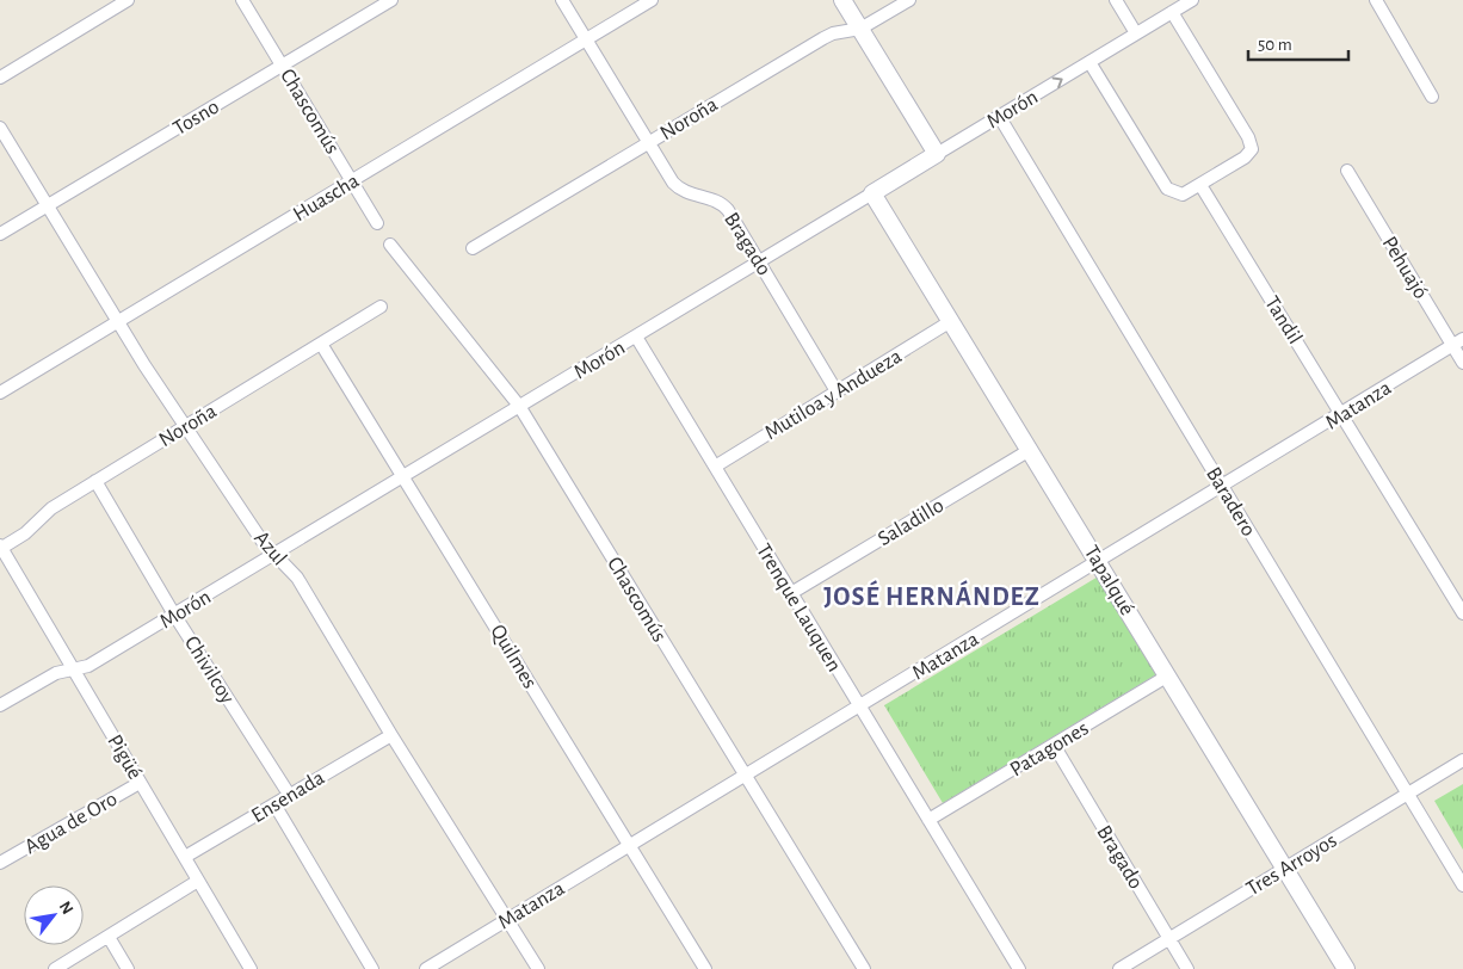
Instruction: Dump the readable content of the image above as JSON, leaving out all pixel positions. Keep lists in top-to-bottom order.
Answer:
{
  "streets": {
    "main road": ["Morón", "Tapalqué"],
    "street": [
      "Chascomús",
      "Tosno",
      "Noroña",
      "Huascha",
      "Bragado",
      "Pehuajó",
      "Tandil",
      "Mutiloa y Andueza",
      "Matanza",
      "Baradero",
      "Saladillo",
      "Azul",
      "Trenque Lauquen",
      "Quilmes",
      "Chivilcoy",
      "Patagones",
      "Pigüé",
      "Ensenada",
      "Agua de Oro",
      "Tres Arroyos"
    ]
  },
  "crossings": [
    ["Morón", "Chascomús"],
    ["Morón", "Bragado"],
    ["Morón", "Baradero"],
    ["Morón", "Azul"],
    ["Morón", "Tapalqué"],
    ["Morón", "Trenque Lauquen"],
    ["Morón", "Quilmes"],
    ["Morón", "Chivilcoy"],
    ["Morón", "Pigüé"],
    ["Chascomús", "Tosno"],
    ["Chascomús", "Huascha"],
    ["Chascomús", "Matanza"],
    ["Tosno", "Azul"],
    ["Noroña", "Bragado"],
    ["Noroña", "Azul"],
    ["Noroña", "Quilmes"],
    ["Noroña", "Chivilcoy"],
    ["Noroña", "Pigüé"],
    ["Huascha", "Bragado"],
    ["Huascha", "Azul"],
    ["Bragado", "Mutiloa y Andueza"],
    ["Bragado", "Patagones"],
    ["Bragado", "Tres Arroyos"],
    ["Pehuajó", "Matanza"],
    ["Tandil", "Matanza"],
    ["Mutiloa y Andueza", "Tapalqué"],
    ["Mutiloa y Andueza", "Trenque Lauquen"],
    ["Matanza", "Baradero"],
    ["Matanza", "Azul"],
    ["Matanza", "Tapalqué"],
    ["Matanza", "Trenque Lauquen"],
    ["Matanza", "Quilmes"],
    ["Baradero", "Tres Arroyos"],
    ["Saladillo", "Tapalqué"],
    ["Saladillo", "Trenque Lauquen"],
    ["Azul", "Ensenada"],
    ["Tapalqué", "Patagones"],
    ["Tapalqué", "Tres Arroyos"],
    ["Trenque Lauquen", "Patagones"],
    ["Chivilcoy", "Ensenada"],
    ["Pigüé", "Ensenada"],
    ["Pigüé", "Agua de Oro"]
  ],
  "districts": ["JOSÉ HERNÁNDEZ"],
  "scale_bar": "50 m",
  "north": "top right"
}
